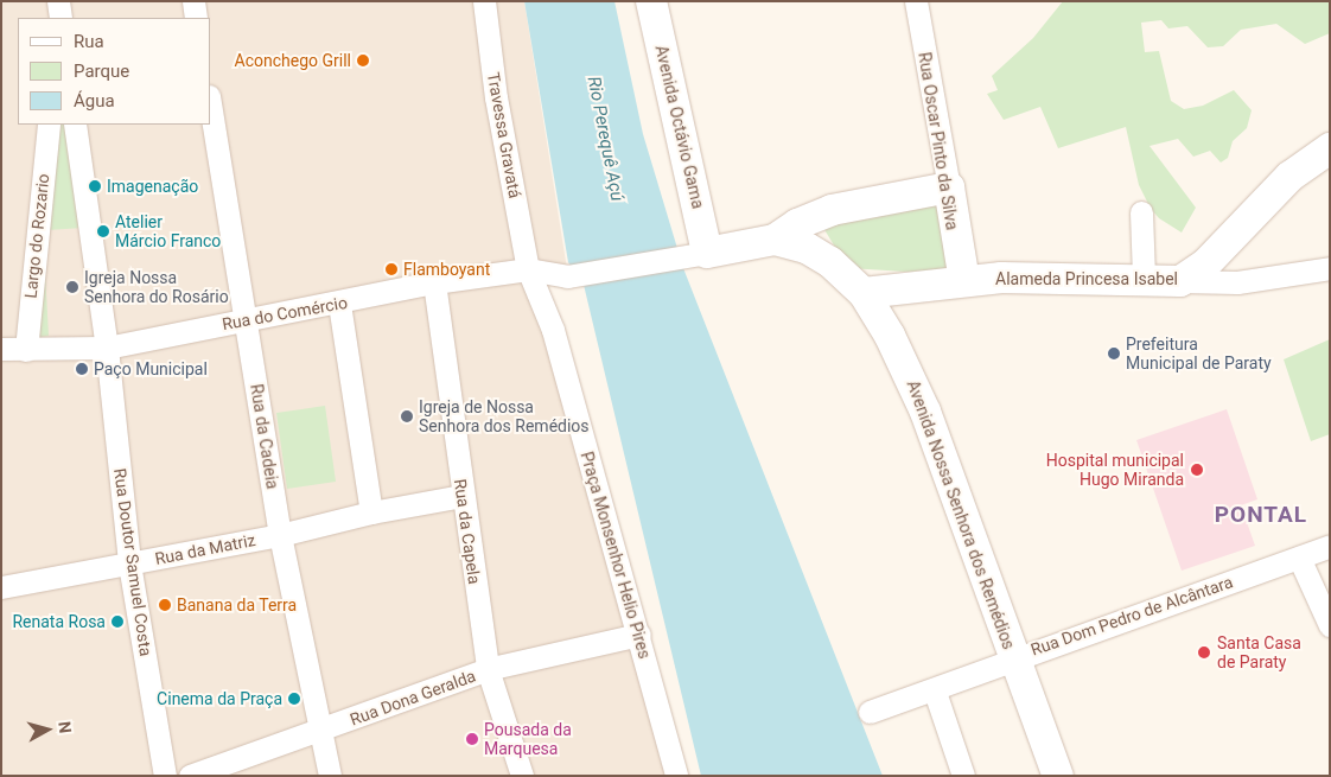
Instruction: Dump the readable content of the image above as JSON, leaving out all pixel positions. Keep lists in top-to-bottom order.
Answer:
{
  "streets": {
    "street": [
      "Avenida Octávio Gama",
      "Travessa Gravatá",
      "Rua Oscar Pinto da Silva",
      "Largo do Rozario",
      "Alameda Princesa Isabel",
      "Rua do Comércio",
      "Rua da Cadeia",
      "Avenida Nossa Senhora dos Remédios",
      "Rua da Capela",
      "Rua da Matriz",
      "Praça Monsenhor Helio Pires",
      "Rua Doutor Samuel Costa",
      "Rua Dom Pedro de Alcântara",
      "Rua Dona Geralda"
    ]
  },
  "crossings": [
    ["Avenida Octávio Gama", "Rua do Comércio"],
    ["Travessa Gravatá", "Rua do Comércio"],
    ["Travessa Gravatá", "Praça Monsenhor Helio Pires"],
    ["Rua Oscar Pinto da Silva", "Alameda Princesa Isabel"],
    ["Largo do Rozario", "Rua do Comércio"],
    ["Alameda Princesa Isabel", "Avenida Nossa Senhora dos Remédios"],
    ["Rua do Comércio", "Rua da Cadeia"],
    ["Rua do Comércio", "Rua da Capela"],
    ["Rua do Comércio", "Praça Monsenhor Helio Pires"],
    ["Rua do Comércio", "Rua Doutor Samuel Costa"],
    ["Rua da Cadeia", "Rua da Matriz"],
    ["Rua da Cadeia", "Rua Dona Geralda"],
    ["Avenida Nossa Senhora dos Remédios", "Rua Dom Pedro de Alcântara"],
    ["Rua da Capela", "Rua da Matriz"],
    ["Rua da Capela", "Rua Dona Geralda"],
    ["Rua da Matriz", "Rua Doutor Samuel Costa"],
    ["Praça Monsenhor Helio Pires", "Rua Dona Geralda"]
  ],
  "districts": ["PONTAL"],
  "water": ["Rio Perequê Açú"],
  "places": [
    "Aconchego Grill",
    "Imagenação",
    "Atelier Márcio Franco",
    "Flamboyant",
    "Igreja Nossa Senhora do Rosário",
    "Prefeitura Municipal de Paraty",
    "Paço Municipal",
    "Igreja de Nossa Senhora dos Remédios",
    "Hospital municipal Hugo Miranda",
    "Banana da Terra",
    "Renata Rosa",
    "Santa Casa de Paraty",
    "Cinema da Praça",
    "Pousada da Marquesa"
  ],
  "legend": ["Rua", "Parque", "Água"],
  "north": "right"
}
